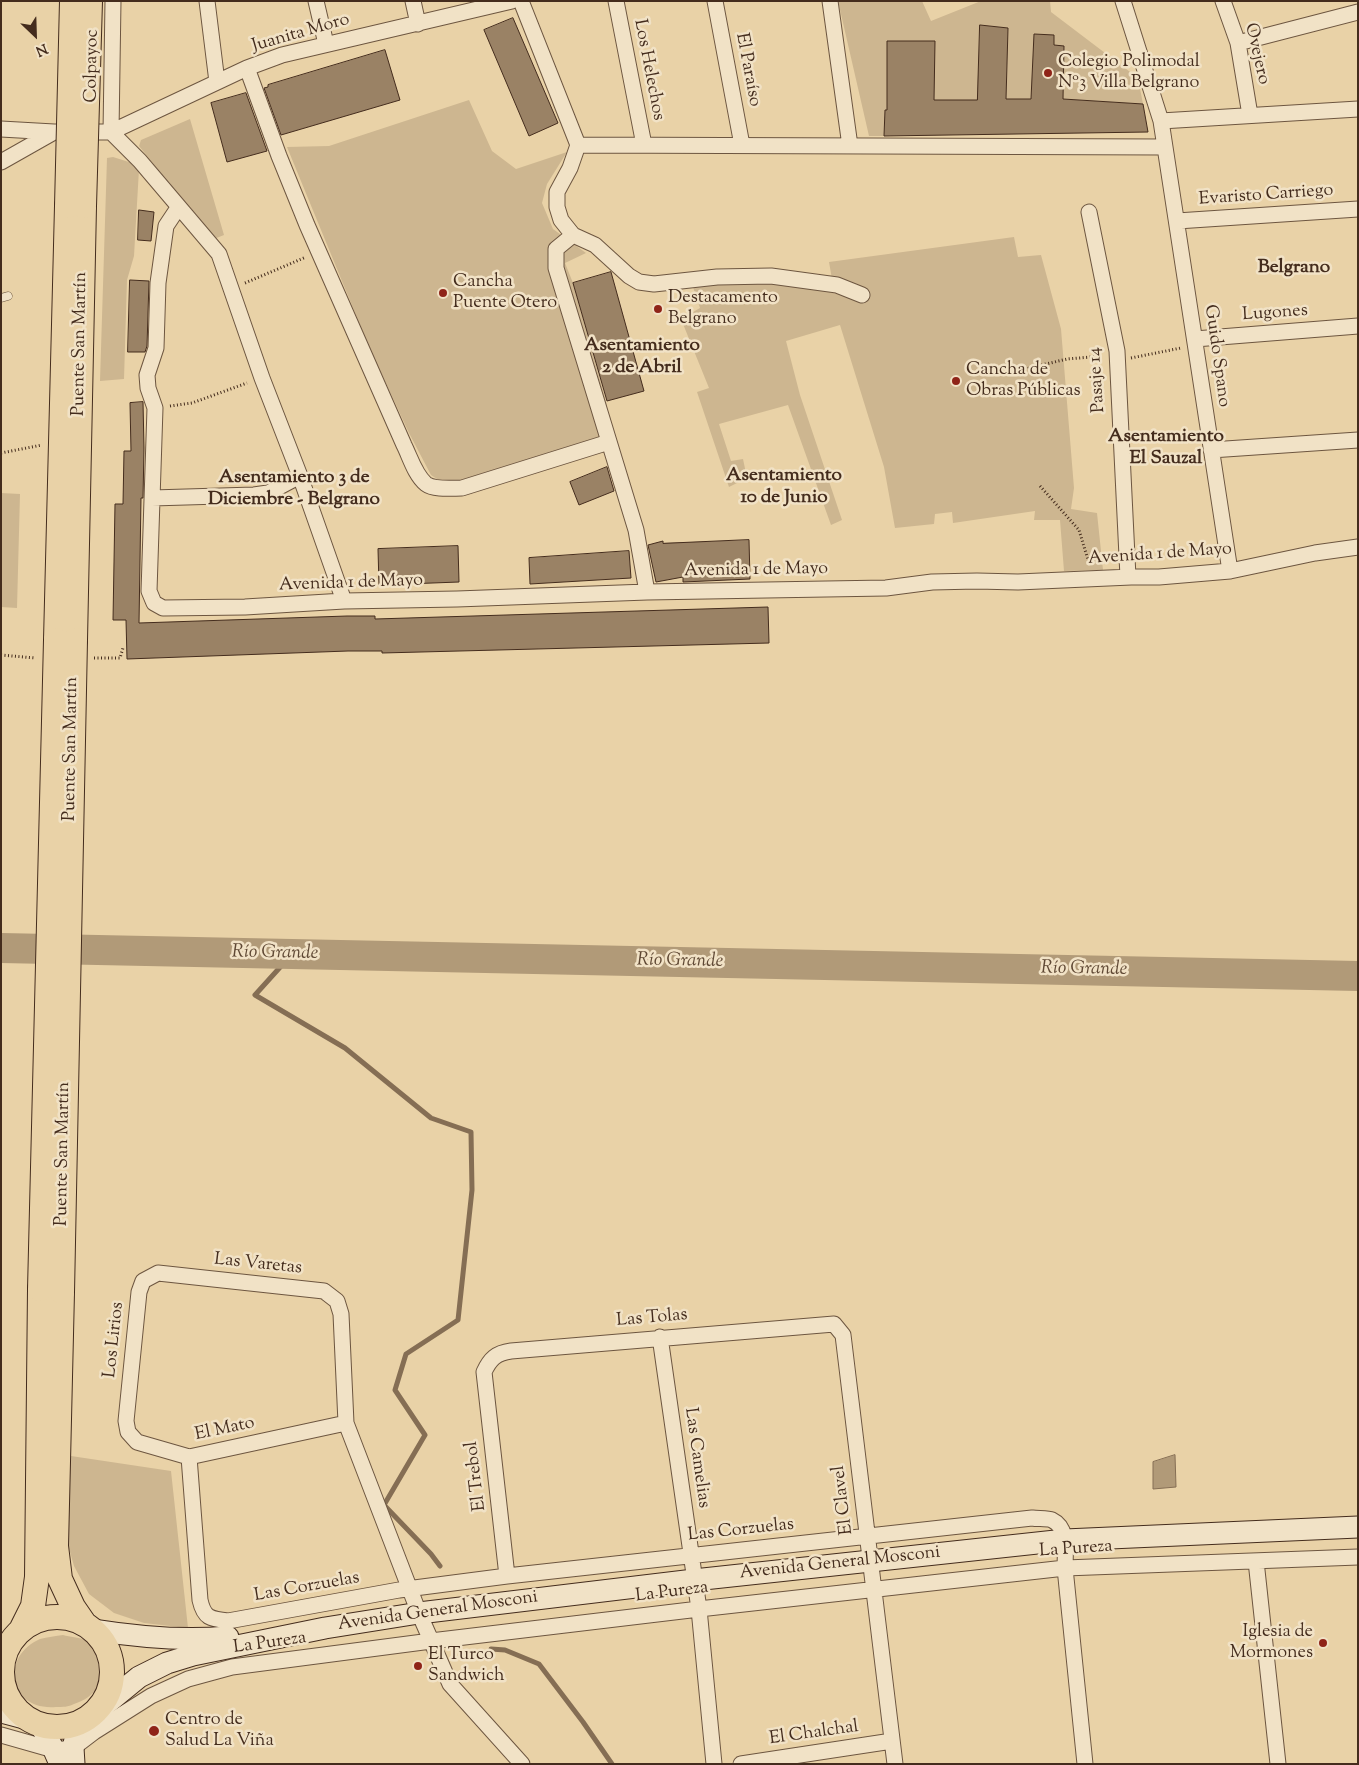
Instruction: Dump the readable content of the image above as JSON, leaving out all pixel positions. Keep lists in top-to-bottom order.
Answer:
{
  "streets": {
    "main road": ["Puente San Martín", "Avenida General Mosconi"],
    "street": [
      "Juanita Moro",
      "Ovejero",
      "Colpayoc",
      "Los Helechos",
      "El Paraíso",
      "Evaristo Carriego",
      "Lugones",
      "Guido Spano",
      "Pasaje 14",
      "Avenida 1 de Mayo",
      "Las Varetas",
      "Las Tolas",
      "Los Lirios",
      "El Mato",
      "Las Camelias",
      "El Trebol",
      "El Clavel",
      "Las Corzuelas",
      "La Pureza",
      "El Chalchal"
    ]
  },
  "crossings": [
    ["Juanita Moro", "Colpayoc"],
    ["Evaristo Carriego", "Guido Spano"],
    ["Lugones", "Guido Spano"],
    ["Guido Spano", "Avenida 1 de Mayo"],
    ["Pasaje 14", "Avenida 1 de Mayo"],
    ["Las Varetas", "Los Lirios"],
    ["Las Varetas", "El Mato"],
    ["Las Tolas", "Las Camelias"],
    ["Las Tolas", "El Trebol"],
    ["Las Tolas", "El Clavel"],
    ["Los Lirios", "El Mato"],
    ["El Mato", "Las Corzuelas"],
    ["Las Camelias", "Las Corzuelas"],
    ["Las Camelias", "La Pureza"],
    ["Las Camelias", "Avenida General Mosconi"],
    ["El Trebol", "Las Corzuelas"],
    ["El Clavel", "Las Corzuelas"],
    ["El Clavel", "La Pureza"],
    ["El Clavel", "Avenida General Mosconi"],
    ["El Clavel", "El Chalchal"],
    ["Las Corzuelas", "Avenida General Mosconi"]
  ],
  "districts": [
    "Belgrano",
    "Asentamiento 2 de Abril",
    "Asentamiento El Sauzal",
    "Asentamiento 10 de Junio",
    "Asentamiento 3 de Diciembre - Belgrano"
  ],
  "water": ["Río Grande"],
  "places": [
    "Colegio Polimodal Nº3 Villa Belgrano",
    "Cancha Puente Otero",
    "Destacamento Belgrano",
    "Cancha de Obras Públicas",
    "Iglesia de Mormones",
    "El Turco Sandwich",
    "Centro de Salud La Viña"
  ],
  "north": "bottom right"
}
